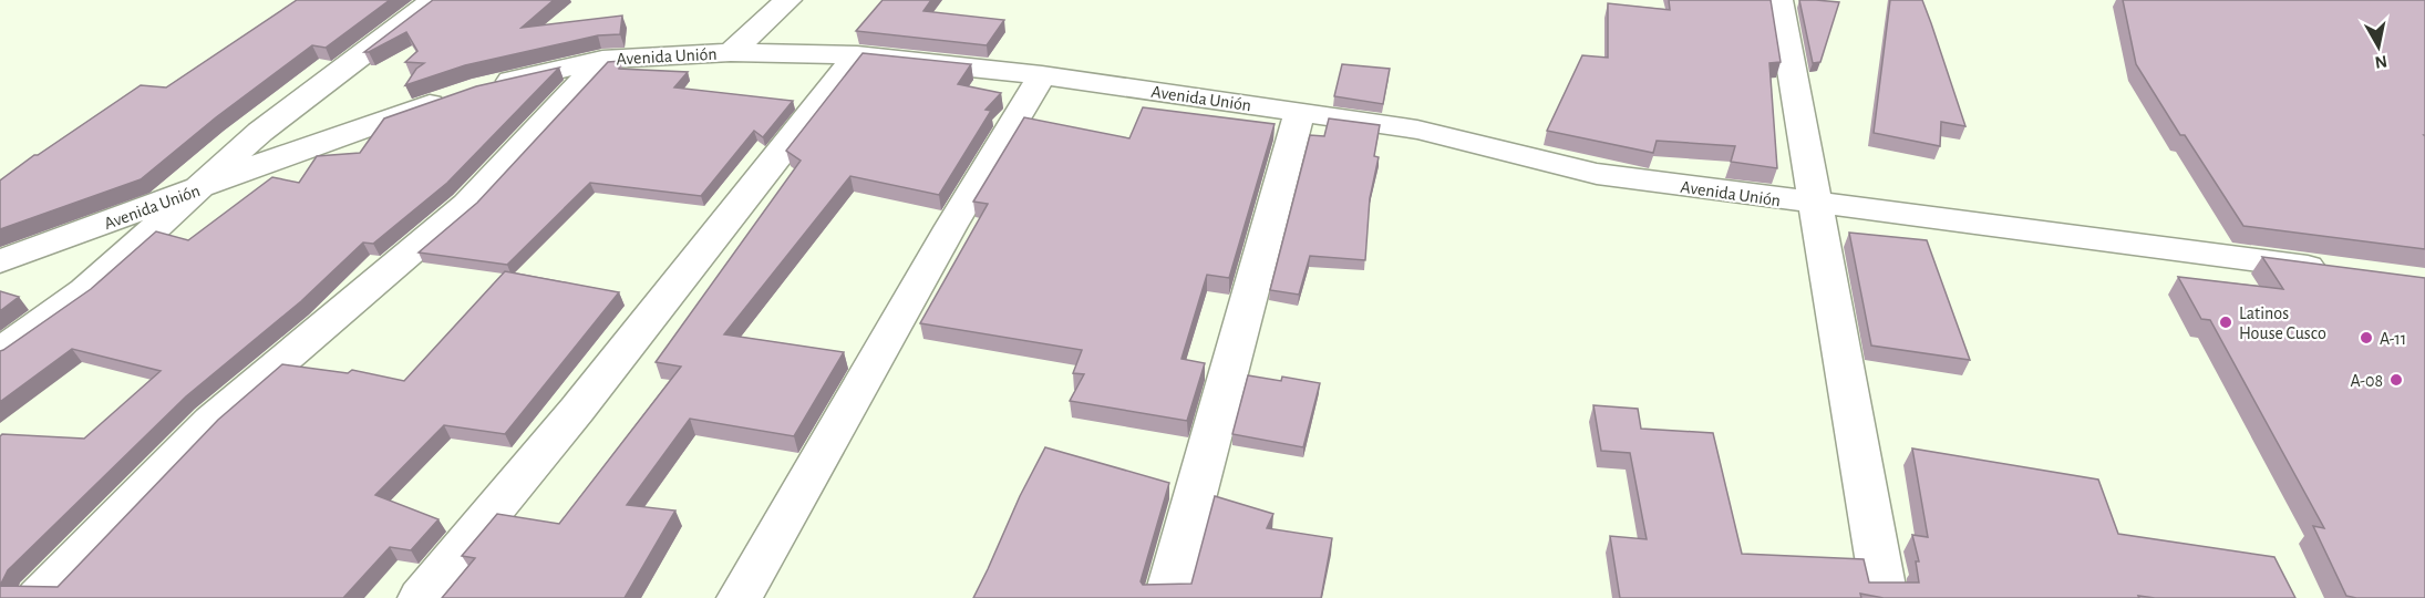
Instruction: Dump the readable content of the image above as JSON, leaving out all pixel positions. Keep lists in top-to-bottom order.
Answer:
{
  "streets": {
    "street": ["Avenida Unión"]
  },
  "places": ["Latinos House Cusco", "A-11", "A-08"],
  "north": "bottom"
}
